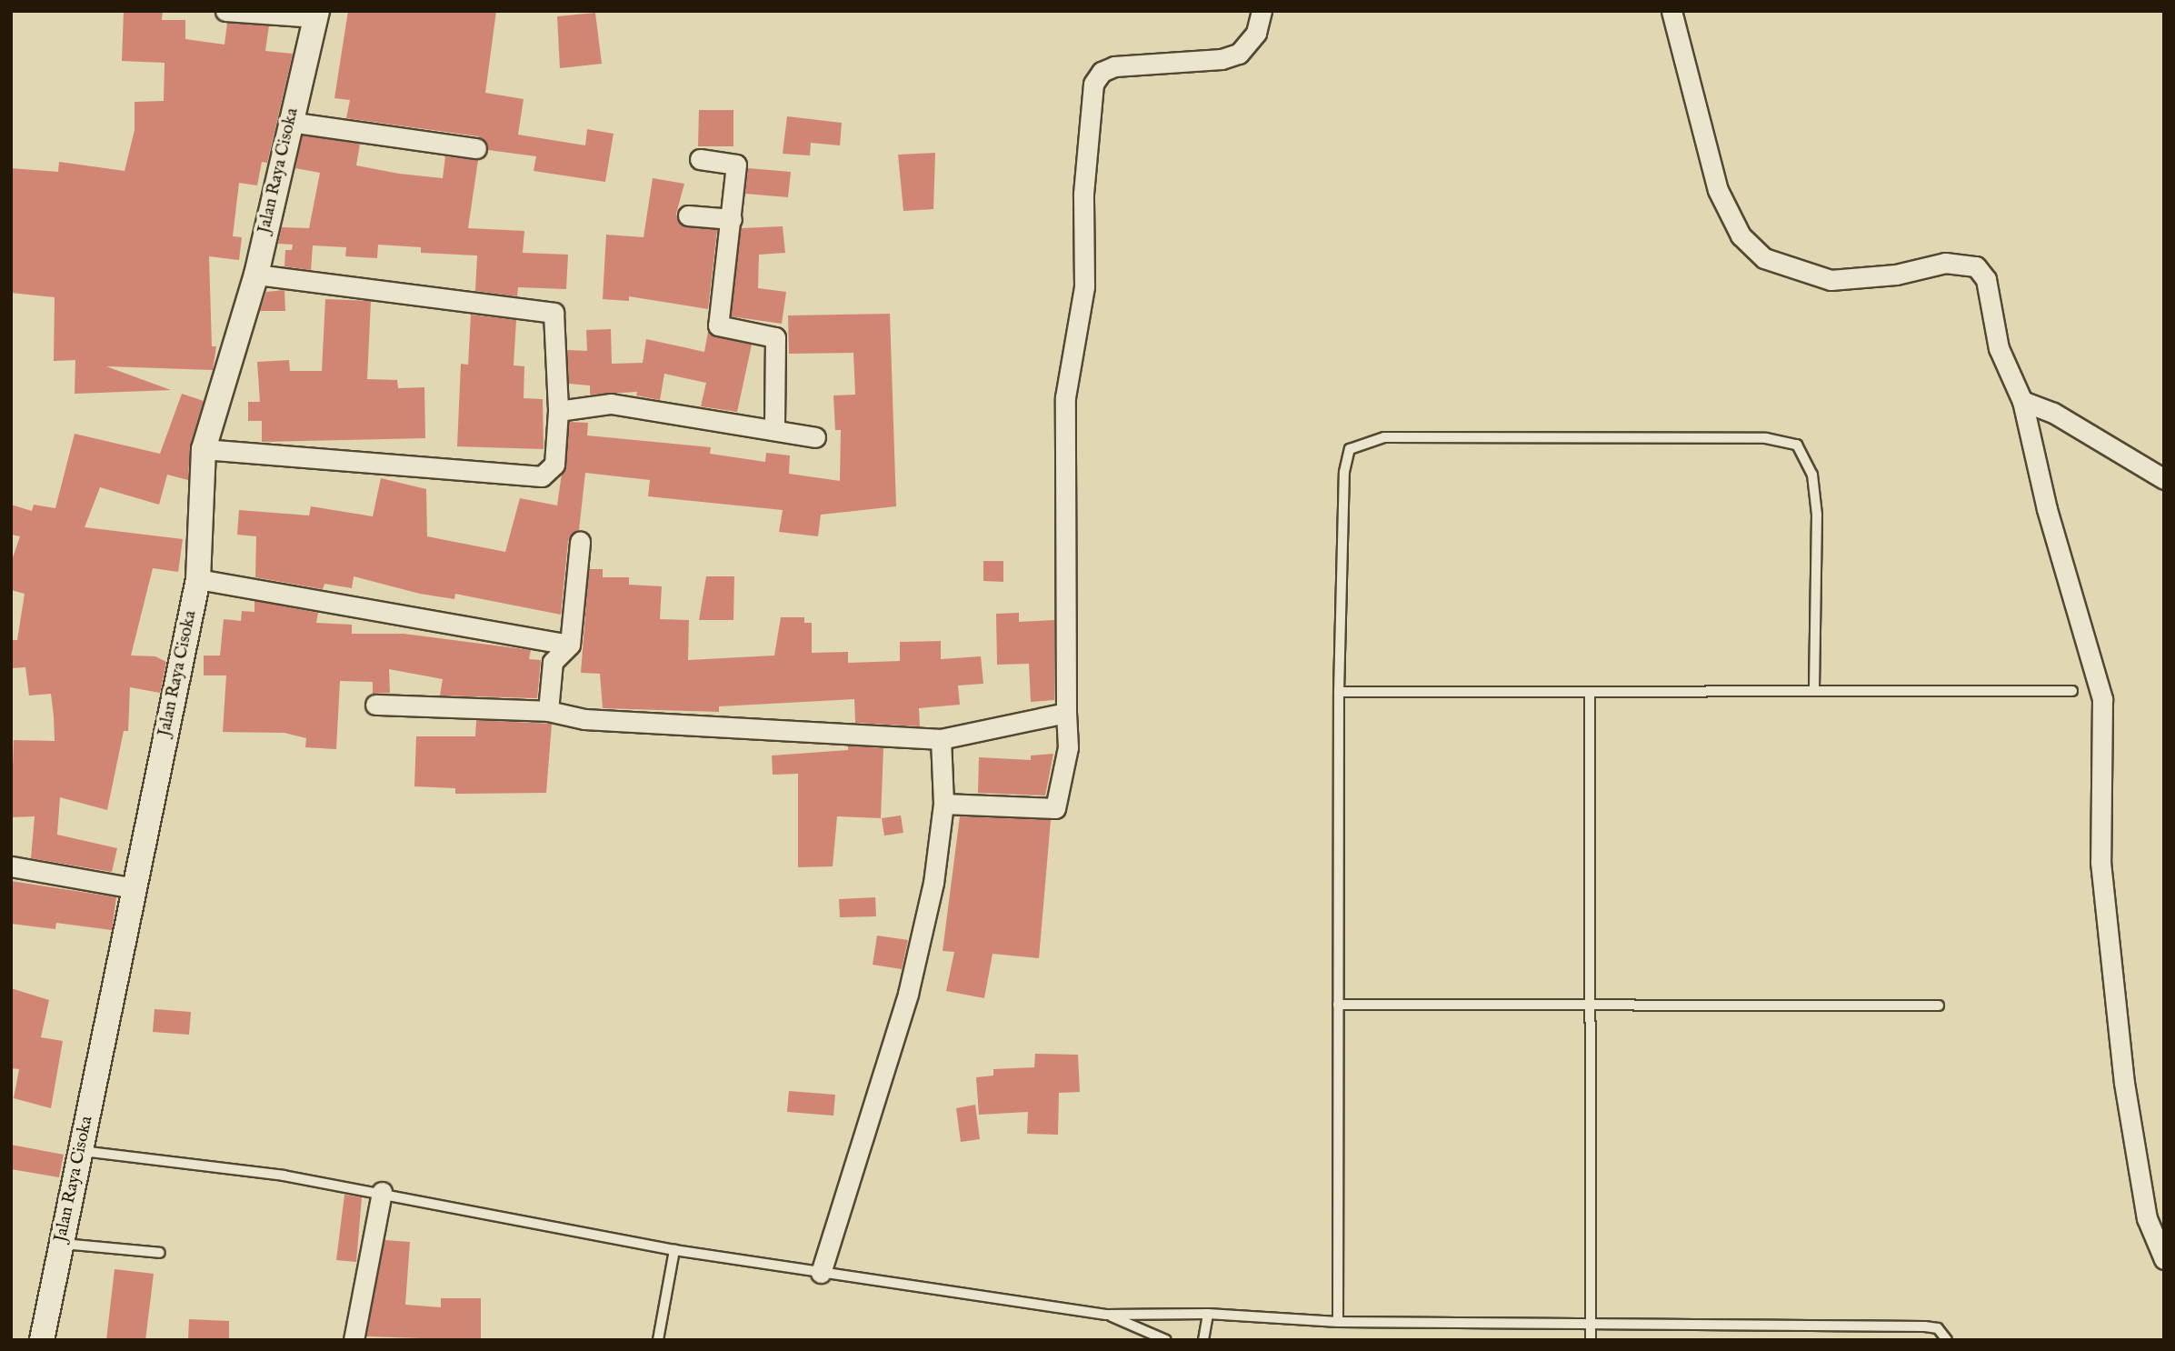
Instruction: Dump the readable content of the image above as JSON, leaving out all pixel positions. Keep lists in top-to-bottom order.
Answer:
{
  "streets": {
    "street": ["Jalan Raya Cisoka"]
  }
}
